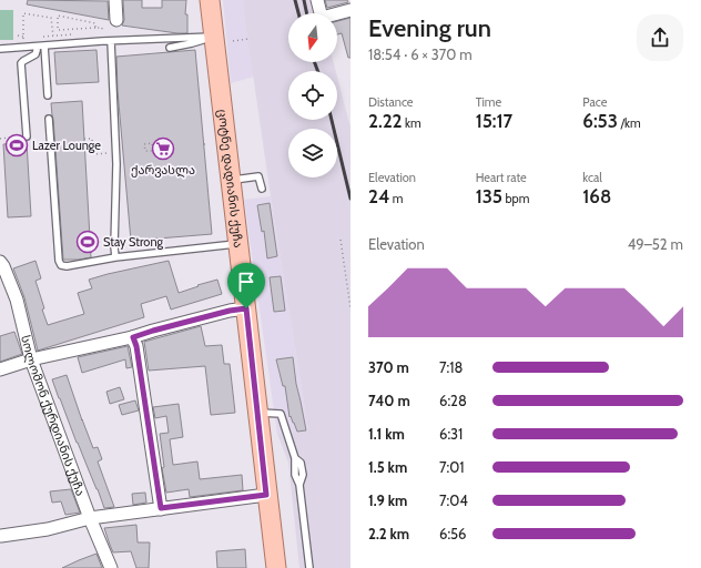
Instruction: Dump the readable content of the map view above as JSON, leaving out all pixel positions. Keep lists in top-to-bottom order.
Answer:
{
  "streets": {
    "main road": ["ცოტნე დადიანის ქუჩა"],
    "street": ["სოლომონ ქურდიანის ქუჩა"]
  },
  "places": {
    "sports": ["Lazer Lounge", "Stay Strong"],
    "supermarket": ["ქარვასლა"]
  },
  "north": "bottom",
  "page": {
    "heading": ["Evening run", "18:54 · 6 × 370 m"],
    "stats": [
      ["Distance", "2.22 km"],
      ["Time", "15:17"],
      ["Pace", "6:53 /km"],
      ["Elevation", "24 m"],
      ["Heart rate", "135 bpm"],
      ["kcal", "168"]
    ],
    "chart": ["Elevation", "49–52 m"],
    "list": [
      {
        "name": "370 m",
        "note": "7:18"
      },
      {
        "name": "740 m",
        "note": "6:28"
      },
      {
        "name": "1.1 km",
        "note": "6:31"
      },
      {
        "name": "1.5 km",
        "note": "7:01"
      },
      {
        "name": "1.9 km",
        "note": "7:04"
      },
      {
        "name": "2.2 km",
        "note": "6:56"
      }
    ]
  }
}
